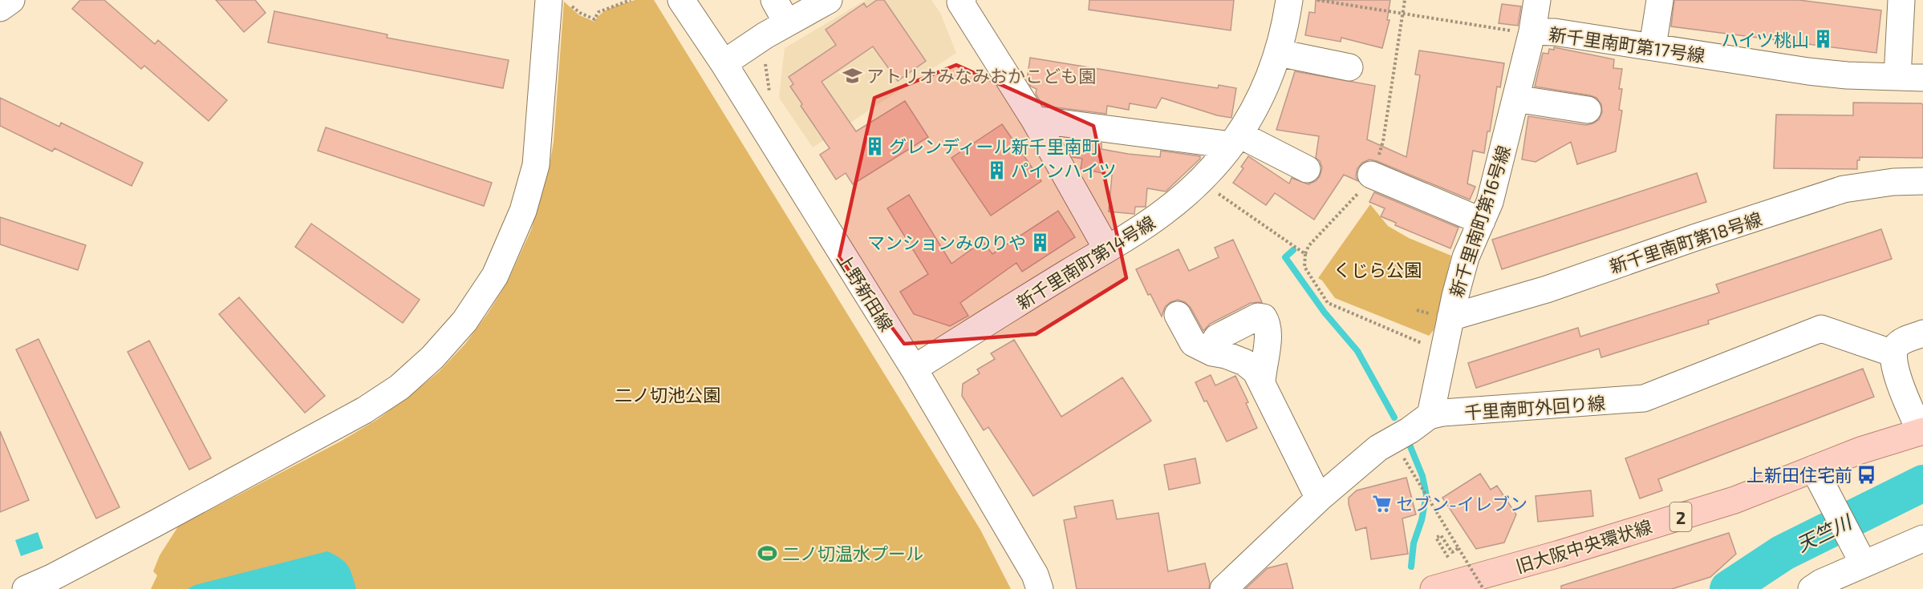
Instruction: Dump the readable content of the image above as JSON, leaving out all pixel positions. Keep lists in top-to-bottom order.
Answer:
{
  "streets": {
    "main road": ["2", "旧大阪中央環状線"],
    "street": [
      "新千里南町第17号線",
      "新千里南町第16号線",
      "新千里南町第18号線",
      "新千里南町第14号線",
      "上野新田線",
      "千里南町外回り線"
    ]
  },
  "crossings": [
    ["新千里南町第17号線", "新千里南町第16号線"],
    ["新千里南町第16号線", "新千里南町第18号線"],
    ["新千里南町第16号線", "千里南町外回り線"],
    ["新千里南町第14号線", "上野新田線"]
  ],
  "water": ["天竺川"],
  "parks": ["くじら公園", "二ノ切池公園"],
  "places": {
    "building": [
      "ハイツ桃山",
      "グレンディール新千里南町",
      "パインハイツ",
      "マンションみのりや"
    ],
    "school or university": ["アトリオみなみおかこども園"],
    "bus stop": ["上新田住宅前"],
    "supermarket": ["セブン-イレブン"],
    "sports": ["二ノ切温水プール"]
  }
}
